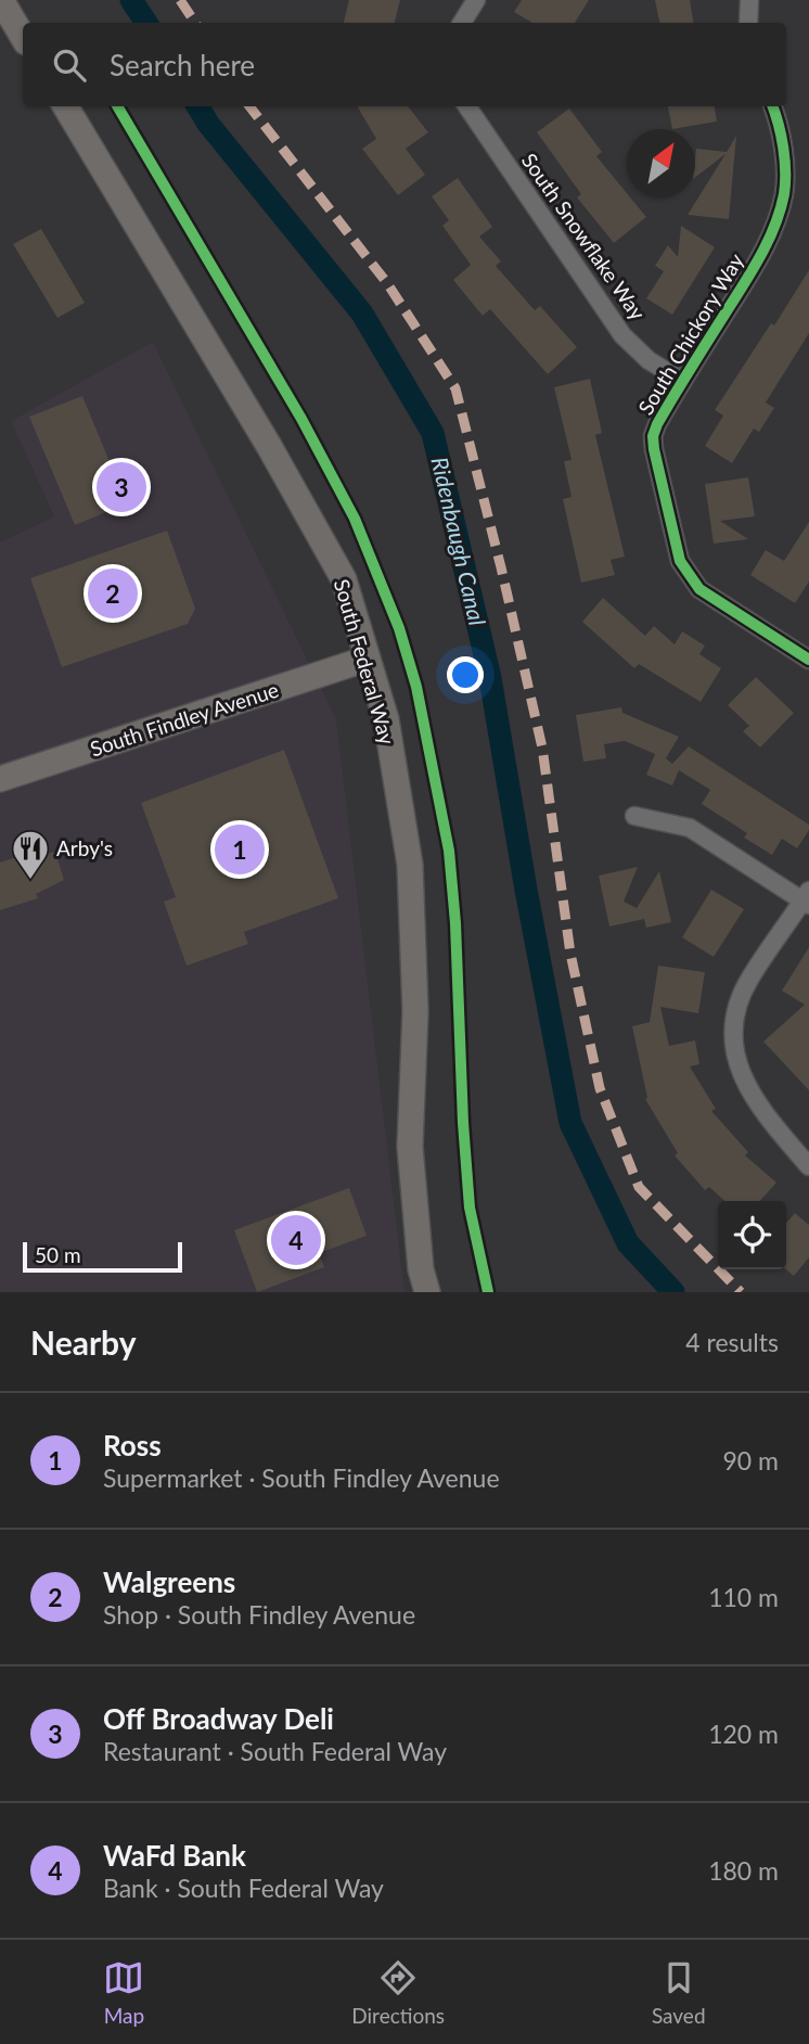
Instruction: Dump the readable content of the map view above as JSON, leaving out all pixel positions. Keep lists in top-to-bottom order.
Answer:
{
  "streets": {
    "main road": ["South Federal Way", "South Findley Avenue"],
    "street": ["South Snowflake Way", "South Chickory Way"]
  },
  "crossings": [
    ["South Snowflake Way", "South Chickory Way"],
    ["South Federal Way", "South Findley Avenue"]
  ],
  "water": ["Ridenbaugh Canal"],
  "places": {
    "restaurant": ["Arby's"]
  },
  "scale_bar": "50 m",
  "north": "top right",
  "page": {
    "search": "Search here",
    "pins": [
      "3",
      "2",
      "1",
      "4"
    ],
    "scale": "50 m",
    "heading": ["Nearby", "4 results"],
    "list": [
      {
        "mark": "1",
        "name": "Ross",
        "note": "Supermarket · South Findley Avenue",
        "value": "90 m"
      },
      {
        "mark": "2",
        "name": "Walgreens",
        "note": "Shop · South Findley Avenue",
        "value": "110 m"
      },
      {
        "mark": "3",
        "name": "Off Broadway Deli",
        "note": "Restaurant · South Federal Way",
        "value": "120 m"
      },
      {
        "mark": "4",
        "name": "WaFd Bank",
        "note": "Bank · South Federal Way",
        "value": "180 m"
      }
    ],
    "nav": ["Map", "Directions", "Saved"]
  }
}
